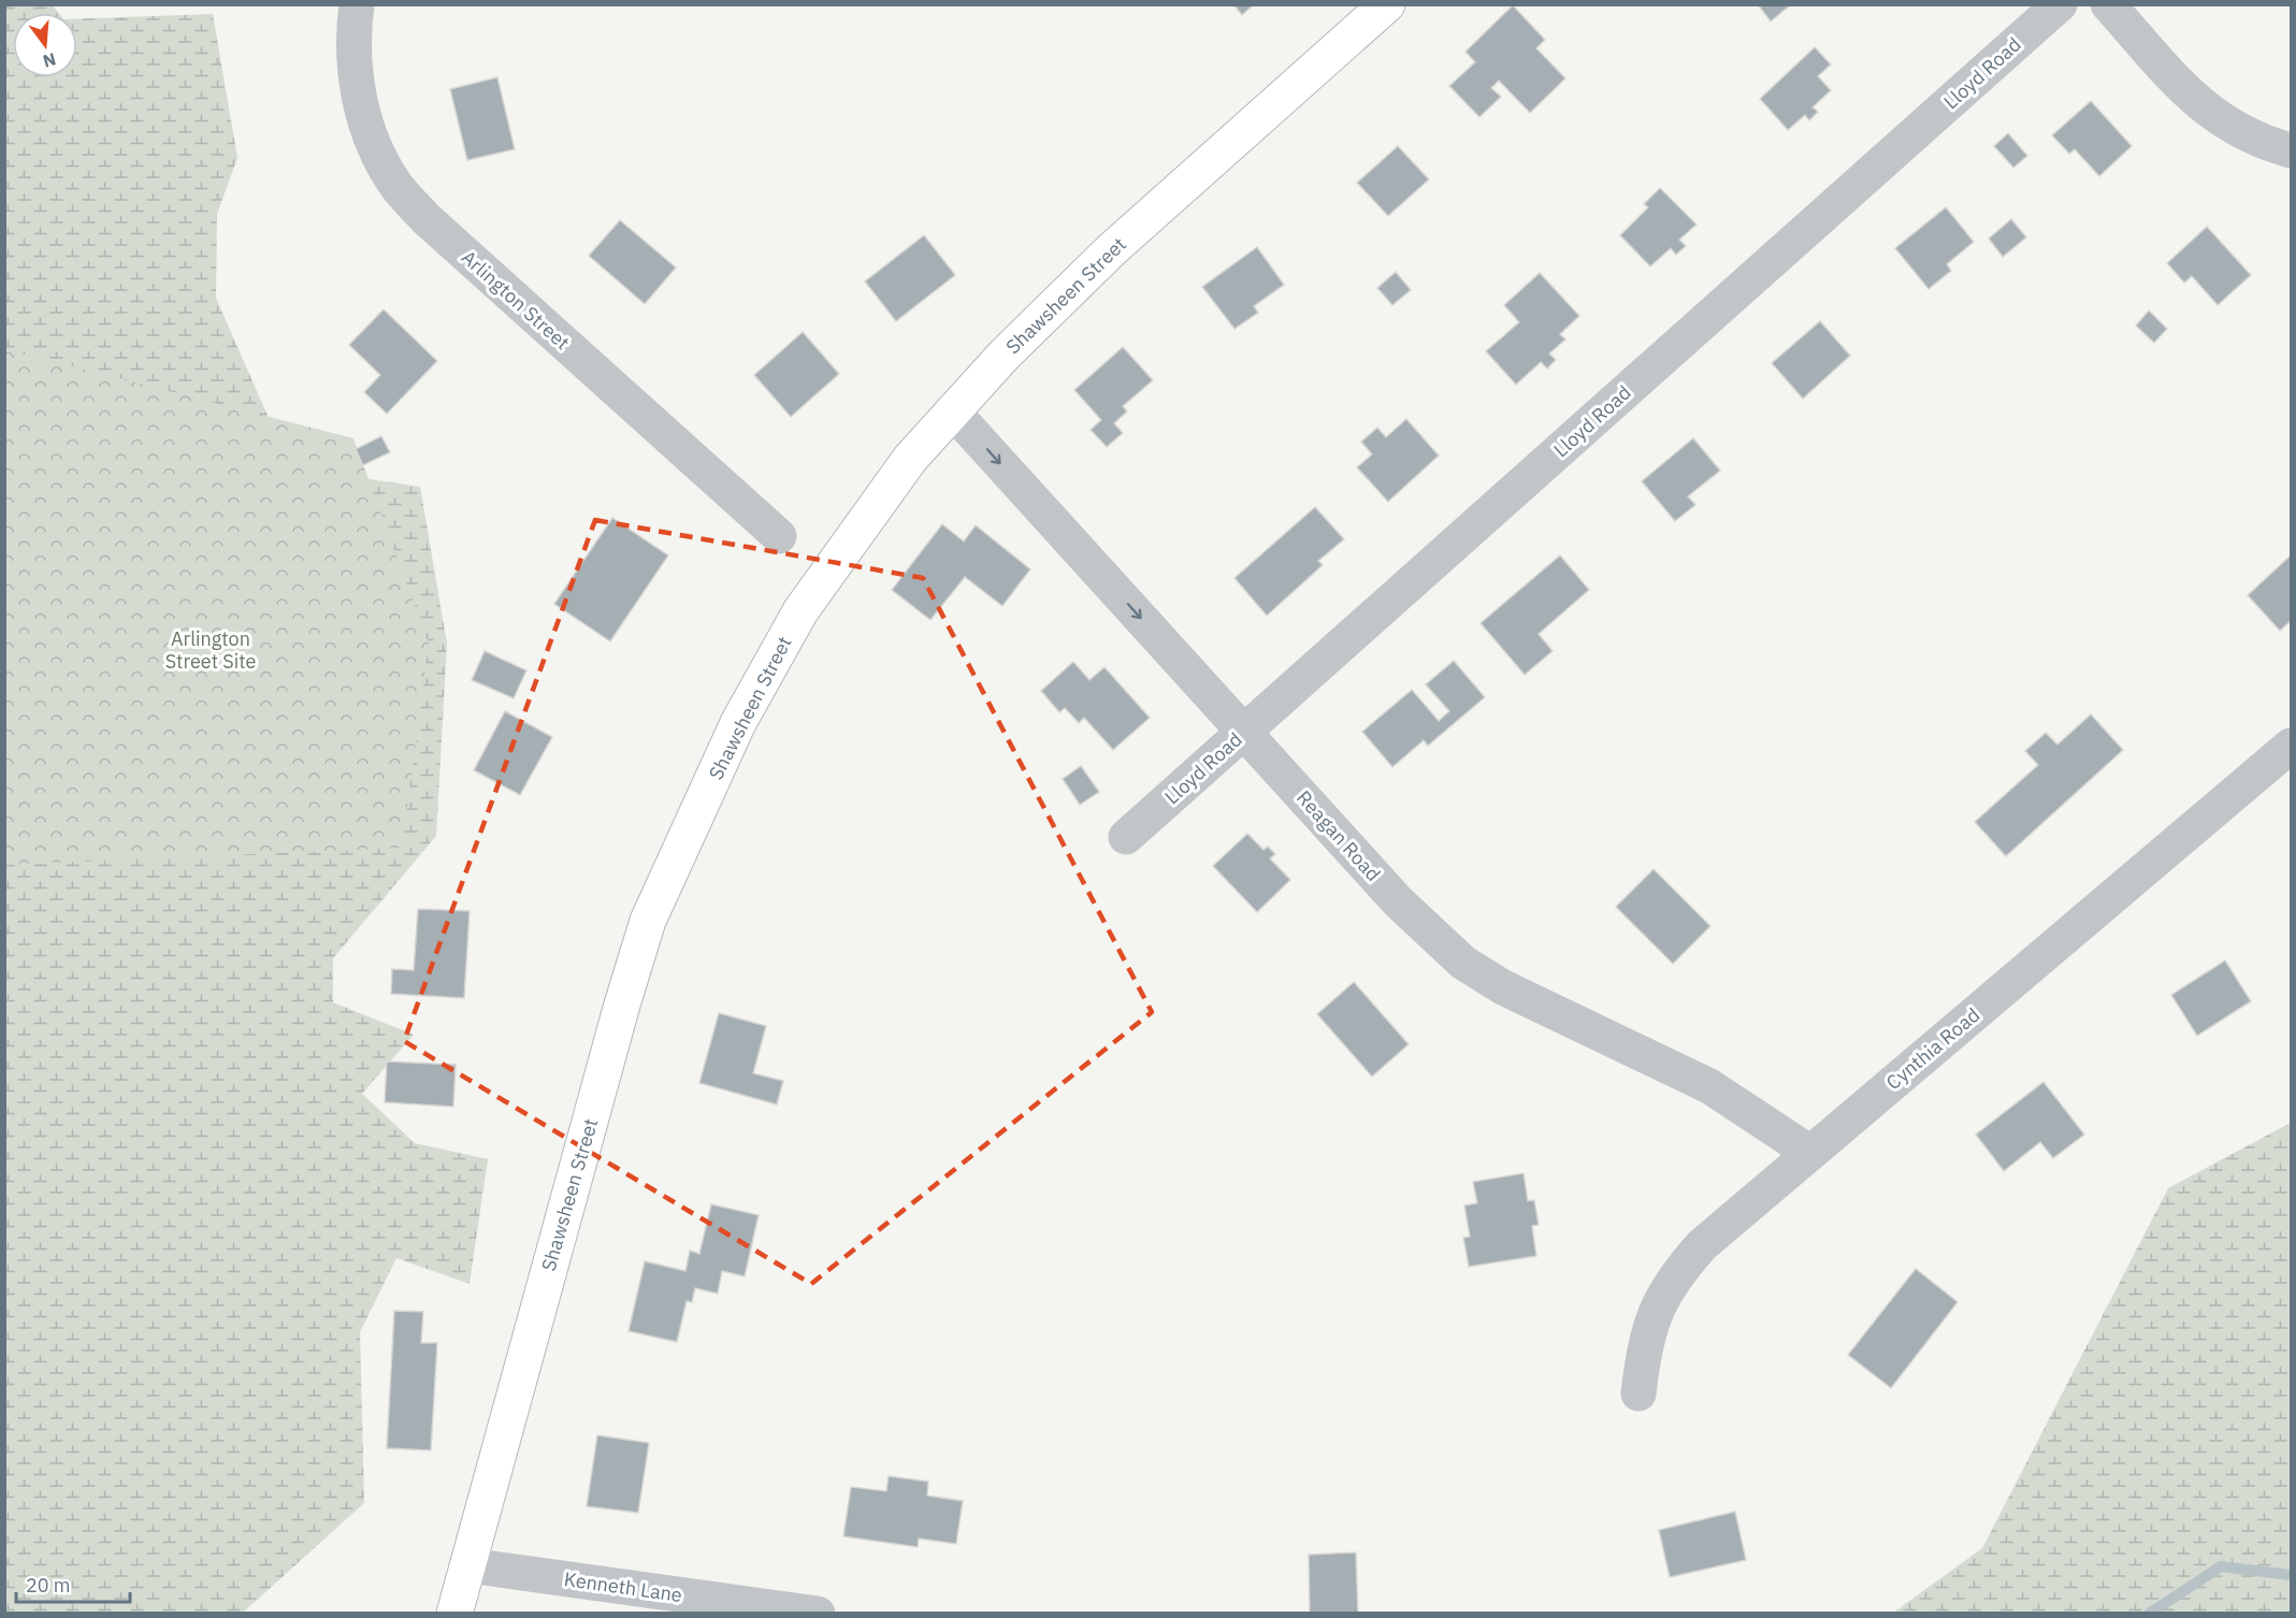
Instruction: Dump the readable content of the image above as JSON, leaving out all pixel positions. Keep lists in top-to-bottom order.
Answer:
{
  "streets": {
    "main road": ["Shawsheen Street"],
    "street": [
      "Lloyd Road",
      "Arlington Street",
      "Reagan Road",
      "Cynthia Road",
      "Kenneth Lane"
    ]
  },
  "crossings": [
    ["Lloyd Road", "Reagan Road"],
    ["Shawsheen Street", "Reagan Road"],
    ["Shawsheen Street", "Kenneth Lane"],
    ["Reagan Road", "Cynthia Road"]
  ],
  "one_way": ["Reagan Road"],
  "parks": ["Arlington Street Site"],
  "scale_bar": "20 m",
  "north": "bottom"
}
